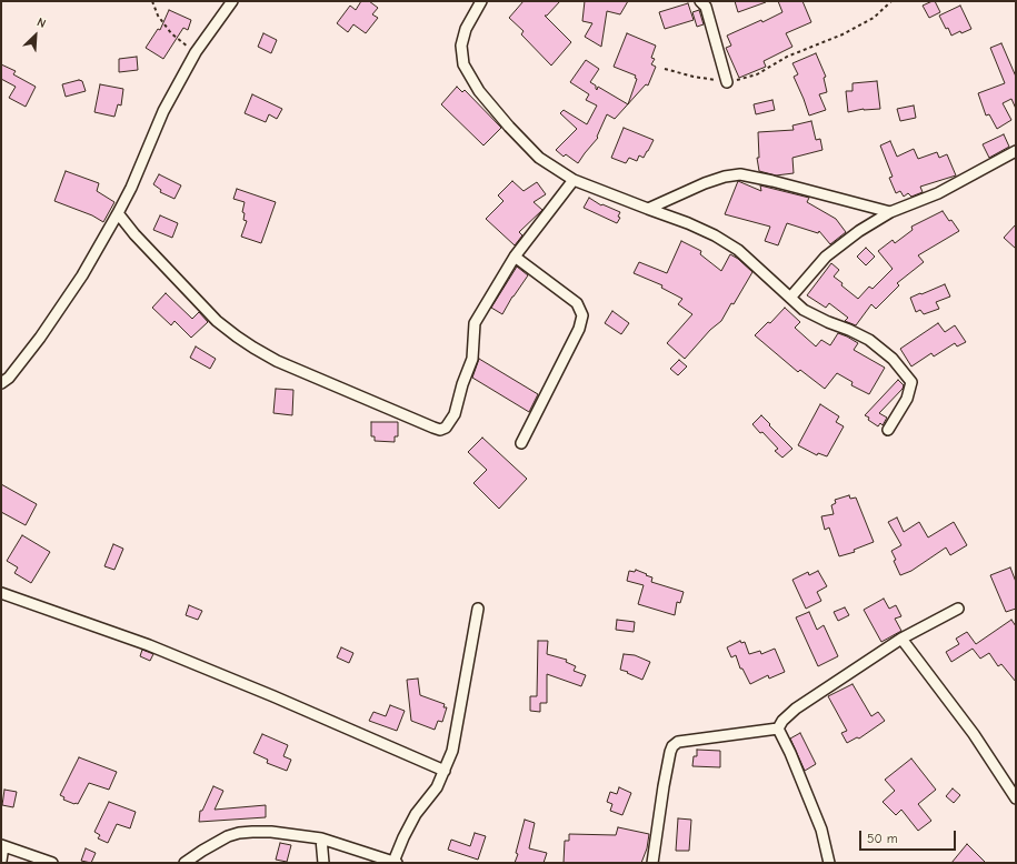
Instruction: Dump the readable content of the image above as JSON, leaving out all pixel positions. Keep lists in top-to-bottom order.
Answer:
{
  "scale_bar": "50 m",
  "north": "top right"
}
